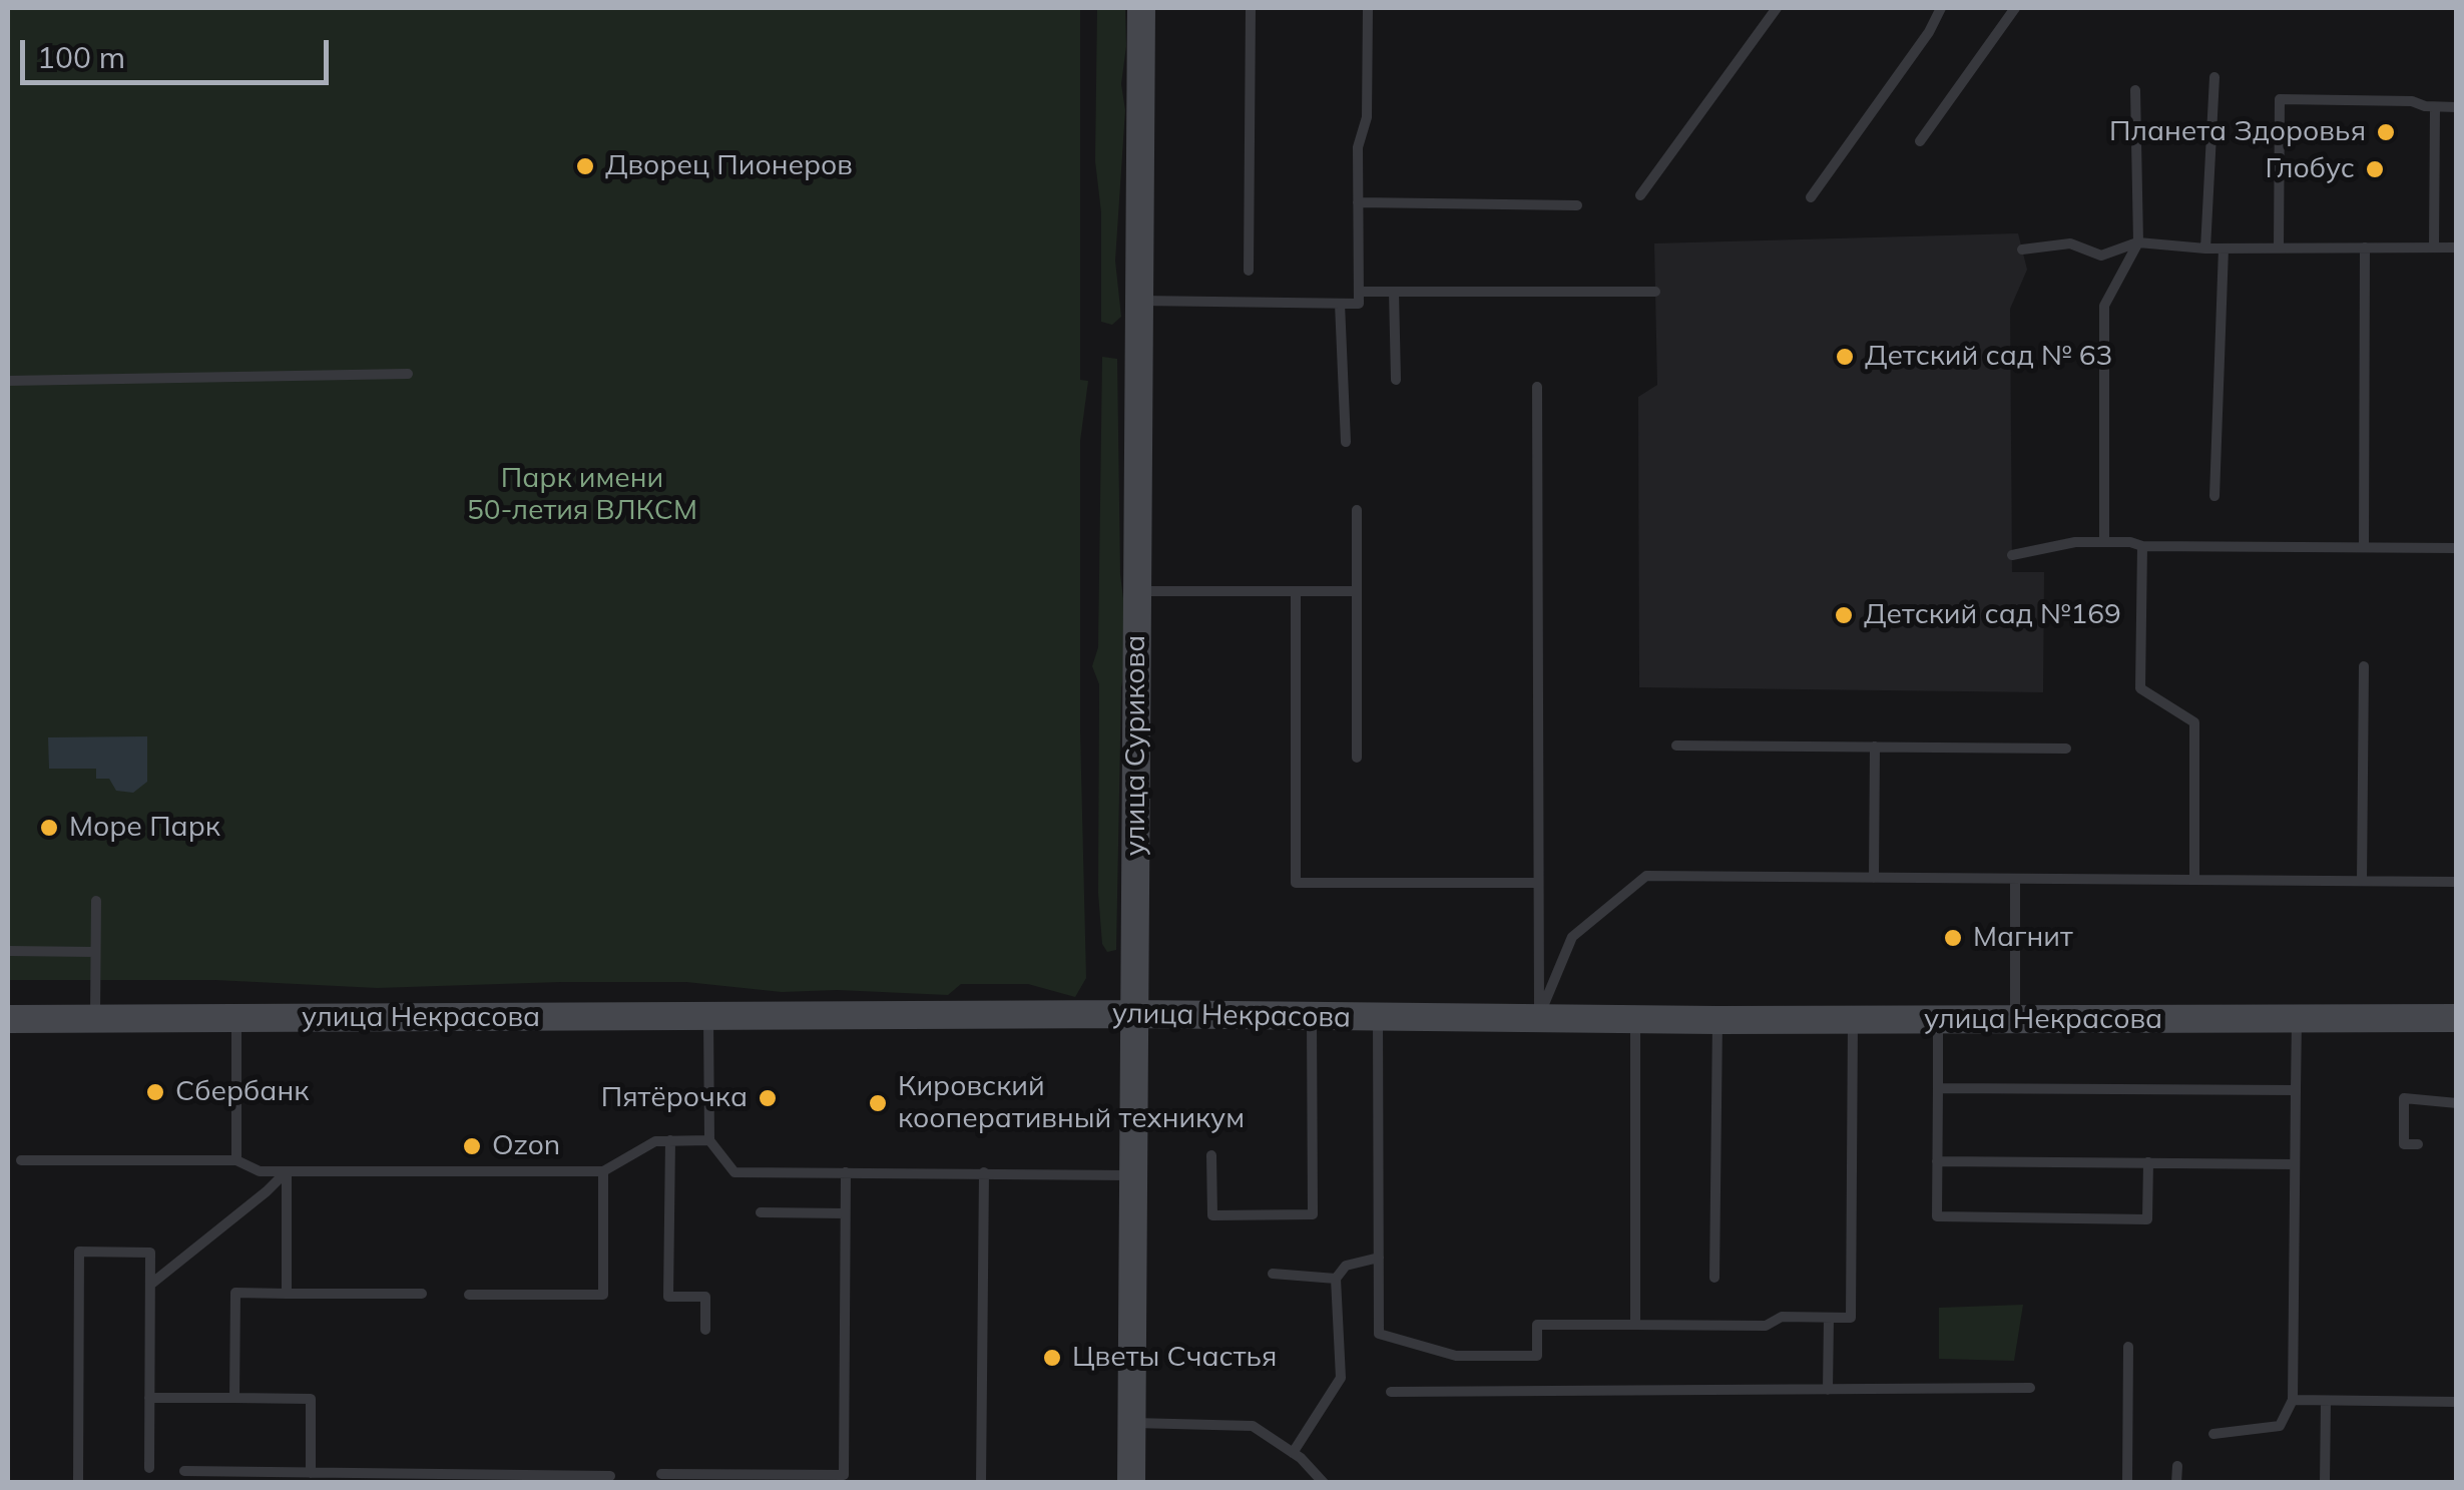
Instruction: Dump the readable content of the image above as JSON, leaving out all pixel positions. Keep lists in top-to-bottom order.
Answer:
{
  "streets": {
    "street": ["улица Сурикова", "улица Некрасова"]
  },
  "crossings": [
    ["улица Сурикова", "улица Некрасова"]
  ],
  "parks": ["Парк имени 50-летия ВЛКСМ"],
  "places": [
    "Планета Здоровья",
    "Дворец Пионеров",
    "Глобус",
    "Детский сад № 63",
    "Детский сад №169",
    "Море Парк",
    "Магнит",
    "Сбербанк",
    "Пятёрочка",
    "Кировский кооперативный техникум",
    "Ozon",
    "Цветы Счастья"
  ],
  "scale_bar": "100 m"
}
